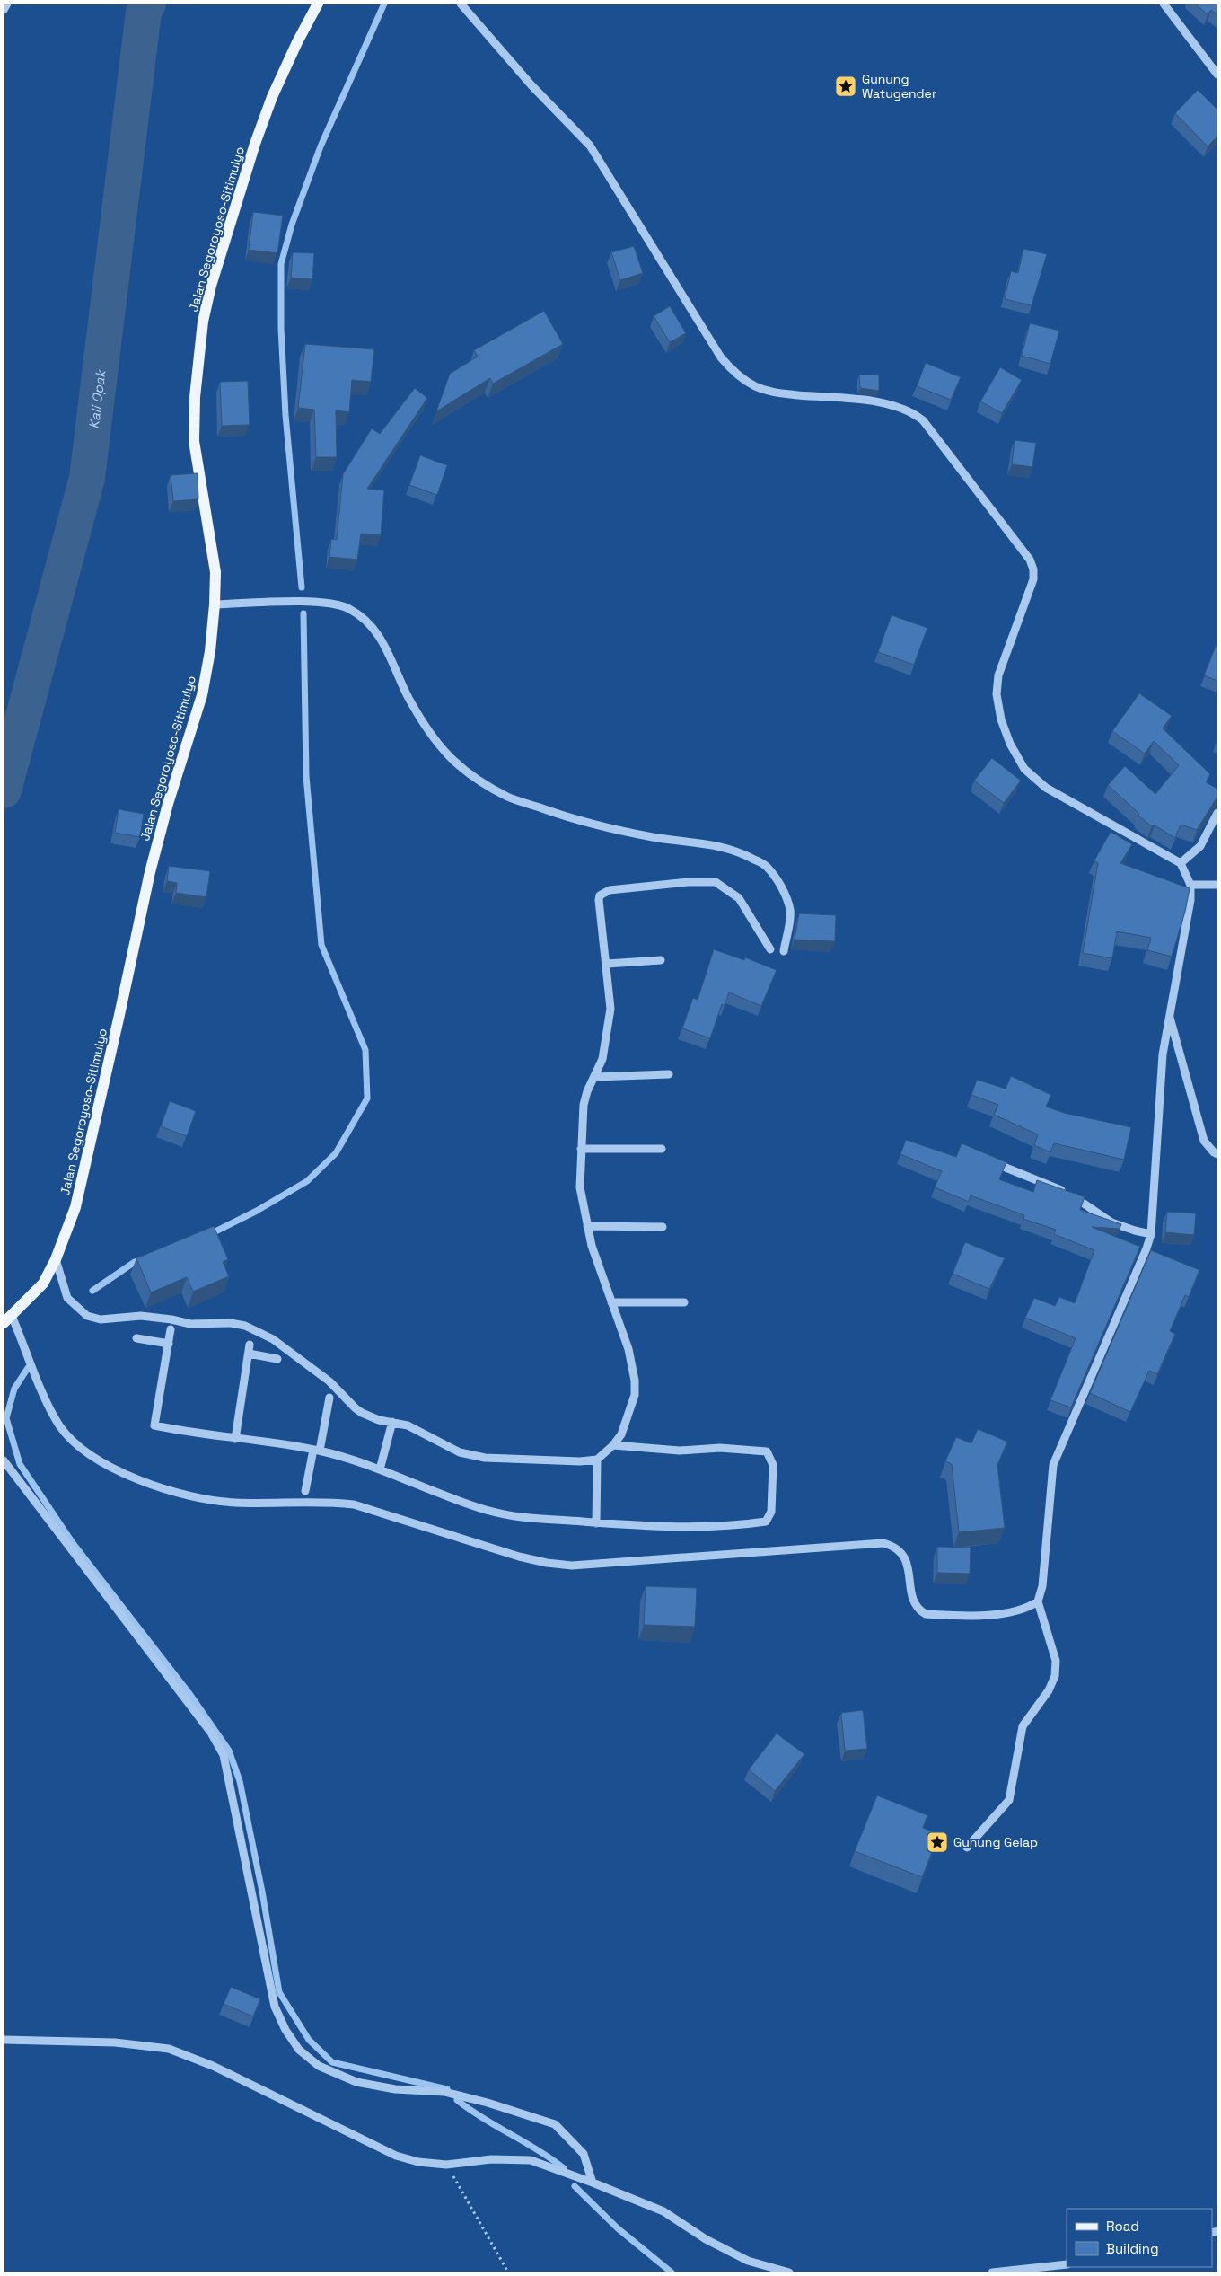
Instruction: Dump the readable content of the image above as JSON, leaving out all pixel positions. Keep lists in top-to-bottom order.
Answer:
{
  "streets": {
    "main road": ["Jalan Segoroyoso-Sitimulyo"]
  },
  "water": ["Kali Opak"],
  "places": {
    "place": ["Gunung Watugender", "Gunung Gelap"]
  },
  "legend": ["Road", "Building"]
}
